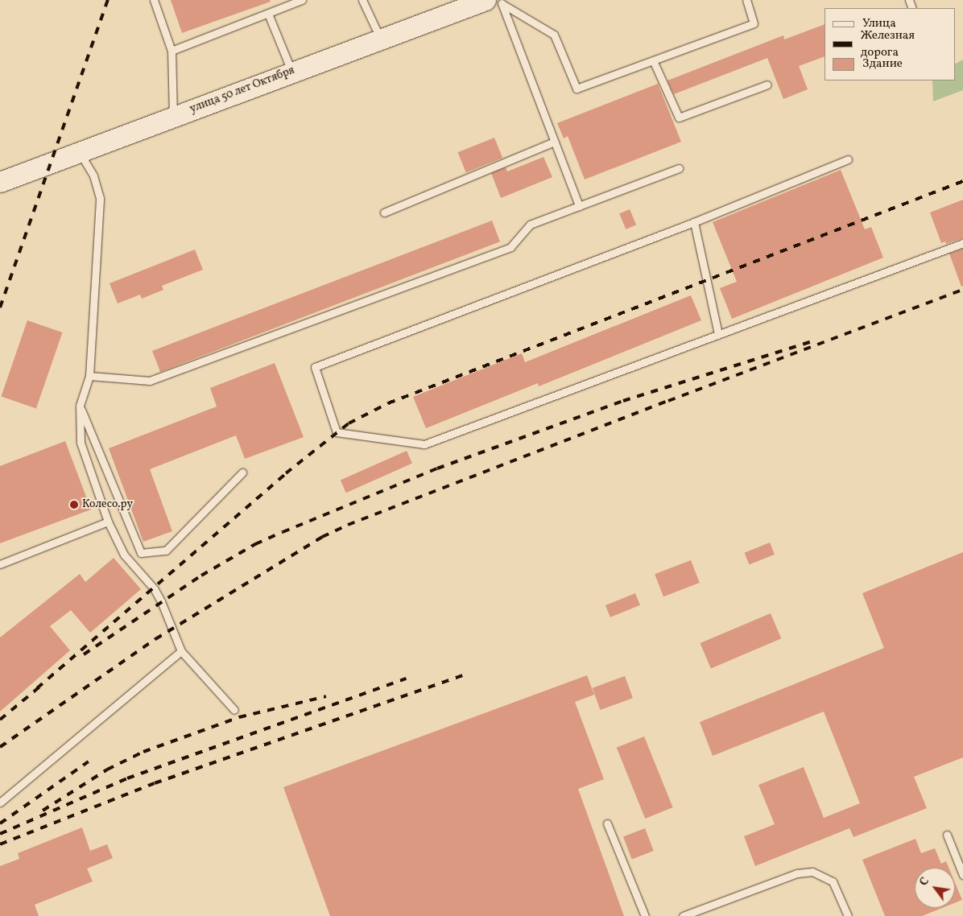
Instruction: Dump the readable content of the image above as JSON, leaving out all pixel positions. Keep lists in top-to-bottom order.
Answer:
{
  "streets": {
    "main road": ["улица 50 лет Октября"]
  },
  "places": ["Колесо.ру"],
  "legend": ["Улица", "Железная дорога", "Здание"],
  "north": "top left"
}
